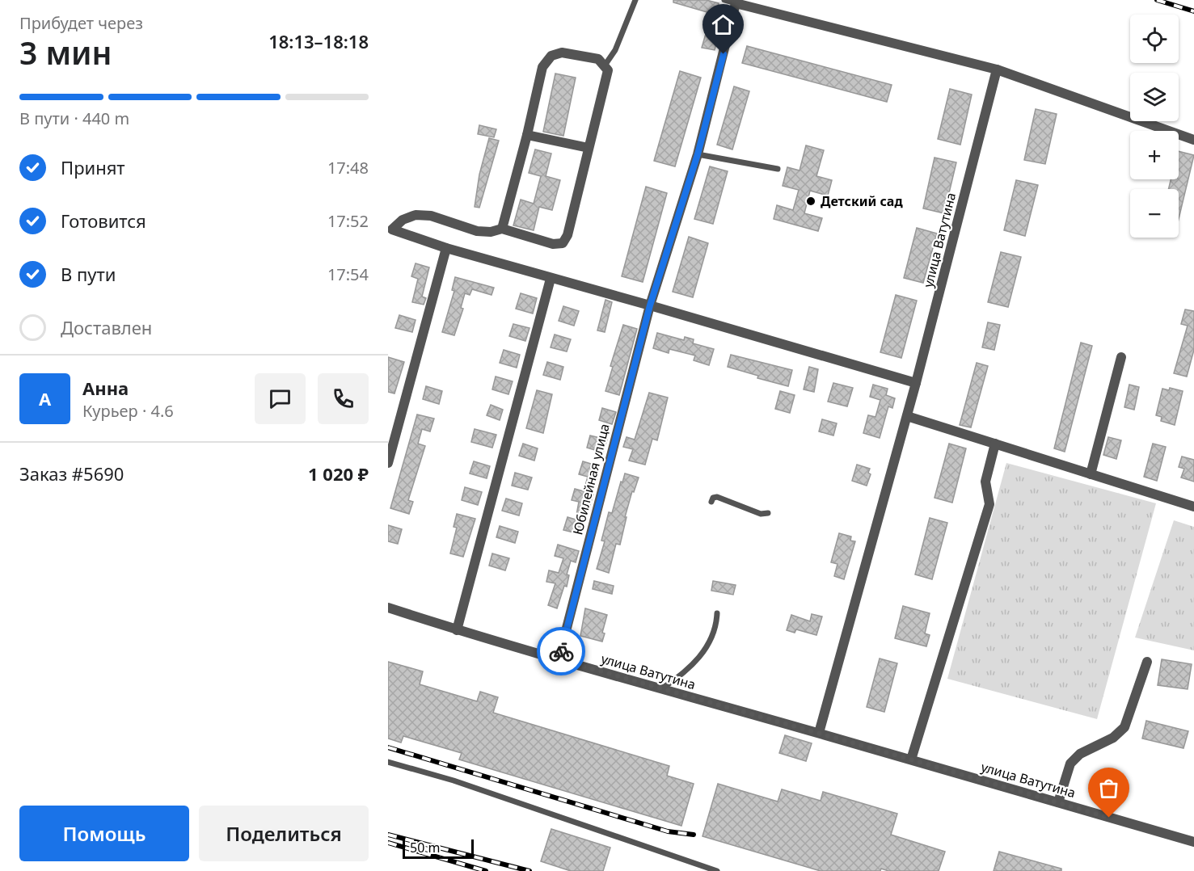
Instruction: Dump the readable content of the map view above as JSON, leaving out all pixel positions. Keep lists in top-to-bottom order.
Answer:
{
  "streets": {
    "street": ["улица Ватутина", "Юбилейная улица"]
  },
  "crossings": [
    ["улица Ватутина", "Юбилейная улица"]
  ],
  "places": ["Детский сад"],
  "scale_bar": "50 m",
  "page": {
    "heading": ["3 мин", "Прибудет через", "18:13–18:18"],
    "panel": [
      "Анна",
      "Курьер · 4.6",
      "Заказ #5690",
      "1 020 ₽"
    ],
    "map_buttons": ["+", "−"],
    "bar": "В пути · 440 m",
    "list": [
      ["Принят", "17:48"],
      ["Готовится", "17:52"],
      ["В пути", "17:54"],
      "Доставлен"
    ],
    "round": "А",
    "buttons": ["Помощь", "Поделиться"],
    "scale": "50 m"
  }
}
